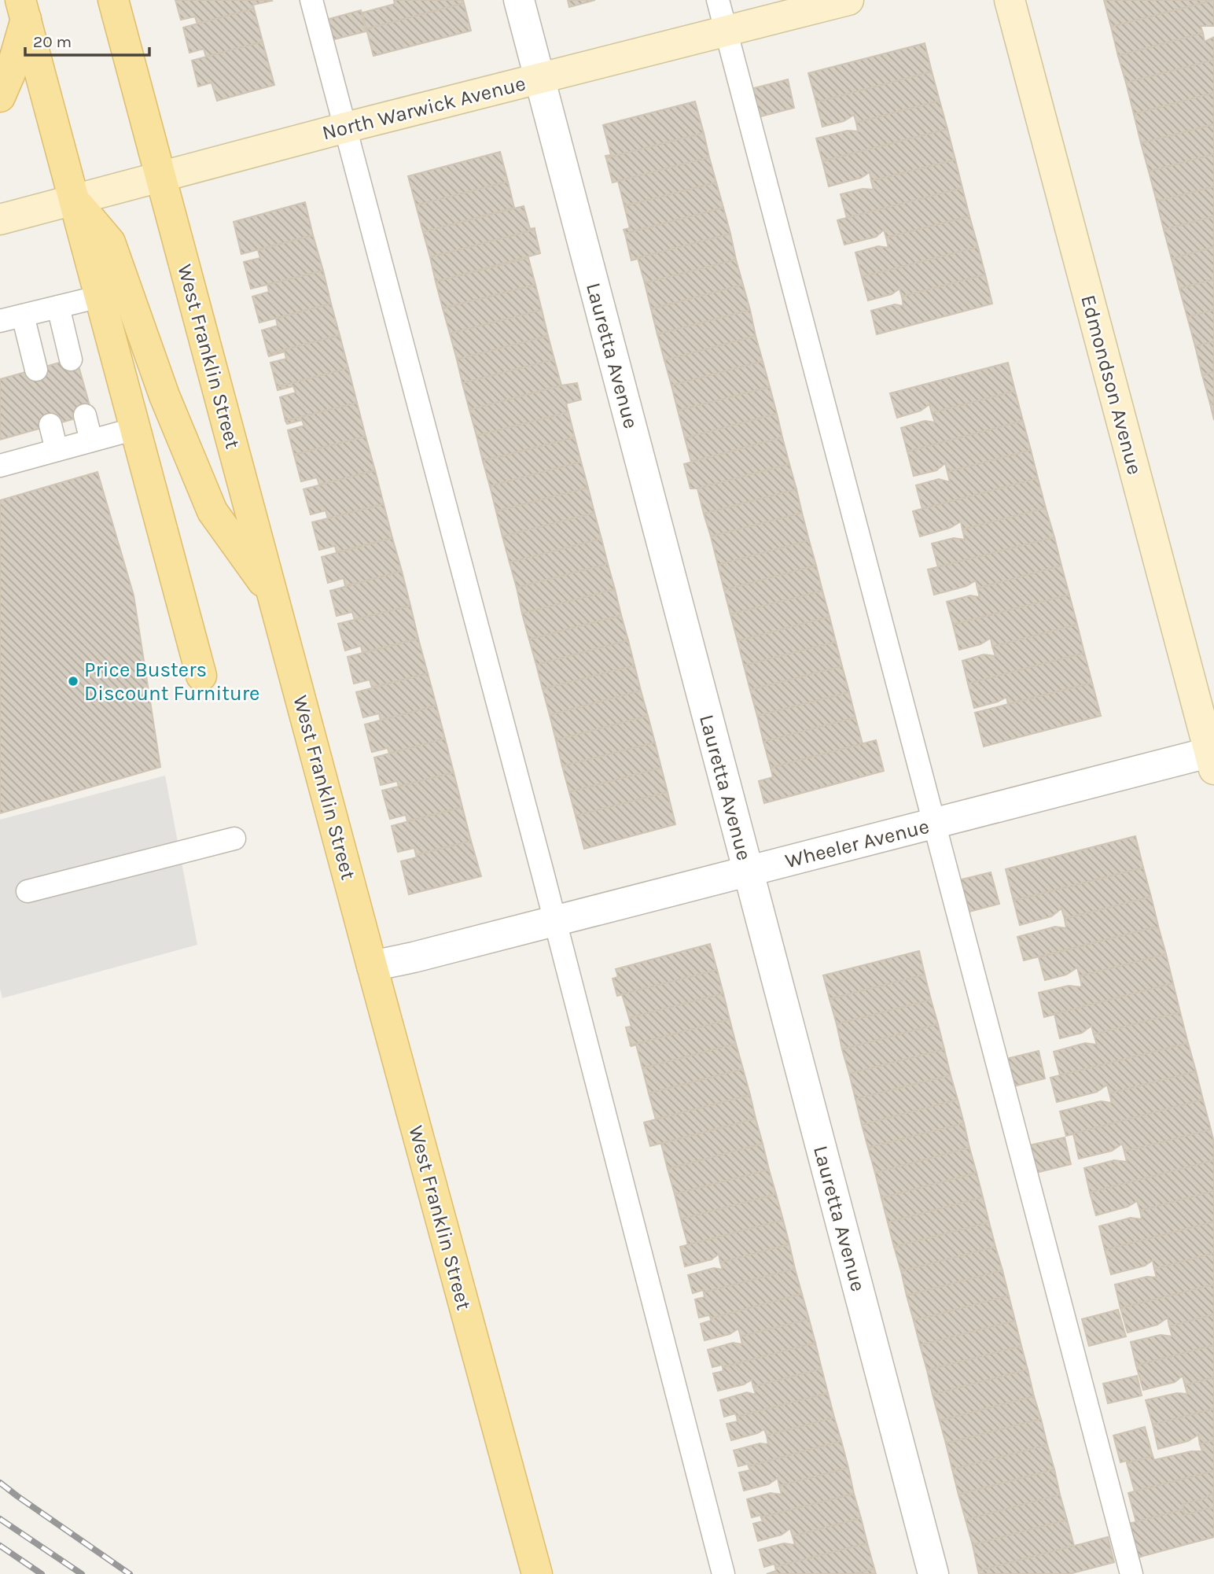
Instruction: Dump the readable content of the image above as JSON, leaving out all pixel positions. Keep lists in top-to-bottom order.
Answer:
{
  "streets": {
    "main road": ["West Franklin Street"],
    "street": [
      "North Warwick Avenue",
      "Lauretta Avenue",
      "Edmondson Avenue",
      "Wheeler Avenue"
    ]
  },
  "crossings": [
    ["North Warwick Avenue", "Lauretta Avenue"],
    ["North Warwick Avenue", "West Franklin Street"],
    ["Lauretta Avenue", "Wheeler Avenue"],
    ["West Franklin Street", "Wheeler Avenue"],
    ["Edmondson Avenue", "Wheeler Avenue"]
  ],
  "places": ["Price Busters Discount Furniture"],
  "scale_bar": "20 m"
}
